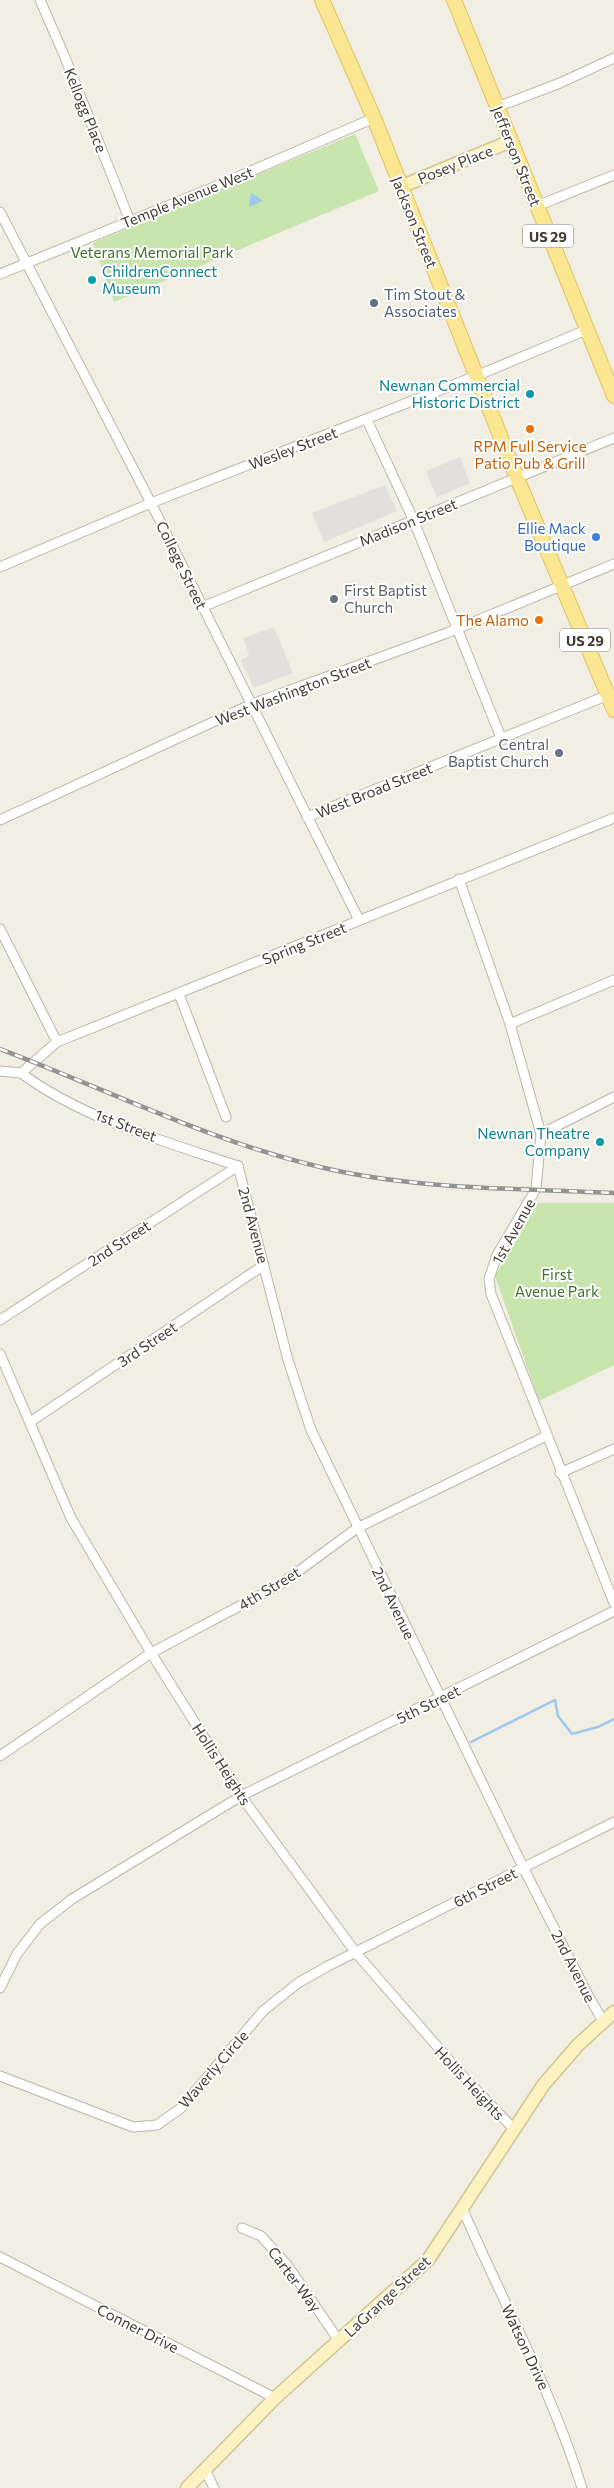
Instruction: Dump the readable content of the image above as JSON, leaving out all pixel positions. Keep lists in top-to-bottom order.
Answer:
{
  "streets": {
    "main road": ["Jefferson Street", "Jackson Street", "US 29"],
    "street": [
      "Kellogg Place",
      "Posey Place",
      "Temple Avenue West",
      "Wesley Street",
      "Madison Street",
      "College Street",
      "West Washington Street",
      "West Broad Street",
      "Spring Street",
      "1st Street",
      "2nd Avenue",
      "1st Avenue",
      "2nd Street",
      "3rd Street",
      "4th Street",
      "5th Street",
      "Hollis Heights",
      "6th Street",
      "Waverly Circle",
      "Carter Way",
      "LaGrange Street",
      "Conner Drive",
      "Watson Drive"
    ]
  },
  "crossings": [
    ["Kellogg Place", "Temple Avenue West"],
    ["Jefferson Street", "Posey Place"],
    ["Jefferson Street", "Wesley Street"],
    ["Posey Place", "Jackson Street"],
    ["Temple Avenue West", "Jackson Street"],
    ["Temple Avenue West", "College Street"],
    ["Jackson Street", "US 29"],
    ["Jackson Street", "Wesley Street"],
    ["Jackson Street", "Madison Street"],
    ["Jackson Street", "West Washington Street"],
    ["Jackson Street", "West Broad Street"],
    ["US 29", "West Broad Street"],
    ["Wesley Street", "College Street"],
    ["Madison Street", "College Street"],
    ["College Street", "West Washington Street"],
    ["College Street", "West Broad Street"],
    ["College Street", "Spring Street"],
    ["Spring Street", "1st Street"],
    ["Spring Street", "1st Avenue"],
    ["1st Street", "2nd Avenue"],
    ["1st Street", "2nd Street"],
    ["2nd Avenue", "2nd Street"],
    ["2nd Avenue", "3rd Street"],
    ["2nd Avenue", "4th Street"],
    ["2nd Avenue", "5th Street"],
    ["2nd Avenue", "6th Street"],
    ["2nd Avenue", "LaGrange Street"],
    ["1st Avenue", "4th Street"],
    ["3rd Street", "Hollis Heights"],
    ["4th Street", "Hollis Heights"],
    ["5th Street", "Hollis Heights"],
    ["Hollis Heights", "6th Street"],
    ["Hollis Heights", "Waverly Circle"],
    ["Hollis Heights", "LaGrange Street"],
    ["6th Street", "Waverly Circle"],
    ["Carter Way", "LaGrange Street"],
    ["LaGrange Street", "Conner Drive"],
    ["LaGrange Street", "Watson Drive"]
  ],
  "parks": ["Veterans Memorial Park", "First Avenue Park"],
  "places": [
    "ChildrenConnect Museum",
    "Tim Stout & Associates",
    "Newnan Commercial Historic District",
    "RPM Full Service Patio Pub & Grill",
    "Ellie Mack Boutique",
    "First Baptist Church",
    "The Alamo",
    "Central Baptist Church",
    "Newnan Theatre Company"
  ]
}
